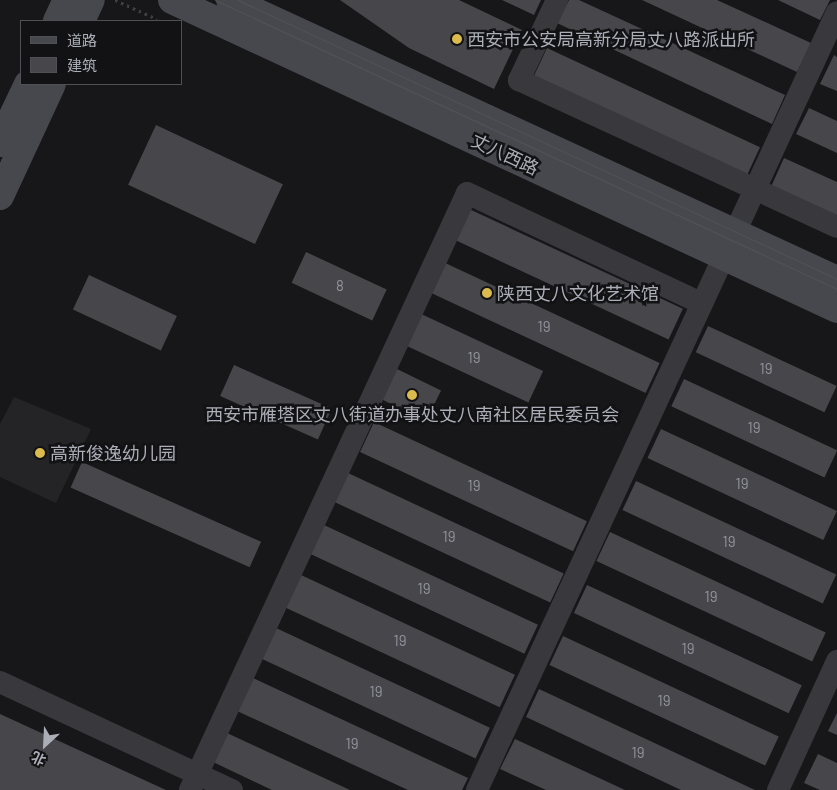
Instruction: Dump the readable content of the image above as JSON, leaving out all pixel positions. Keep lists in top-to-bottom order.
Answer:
{
  "streets": {
    "main road": ["丈八西路"]
  },
  "places": [
    "西安市公安局高新分局丈八路派出所",
    "陕西丈八文化艺术馆",
    "西安市雁塔区丈八街道办事处丈八南社区居民委员会",
    "高新俊逸幼儿园"
  ],
  "house_numbers": [
    "8",
    "19",
    "19",
    "19",
    "19",
    "19",
    "19",
    "19",
    "19",
    "19",
    "19",
    "19",
    "19",
    "19",
    "19",
    "19",
    "19"
  ],
  "legend": ["道路", "建筑"],
  "north": "bottom left"
}
